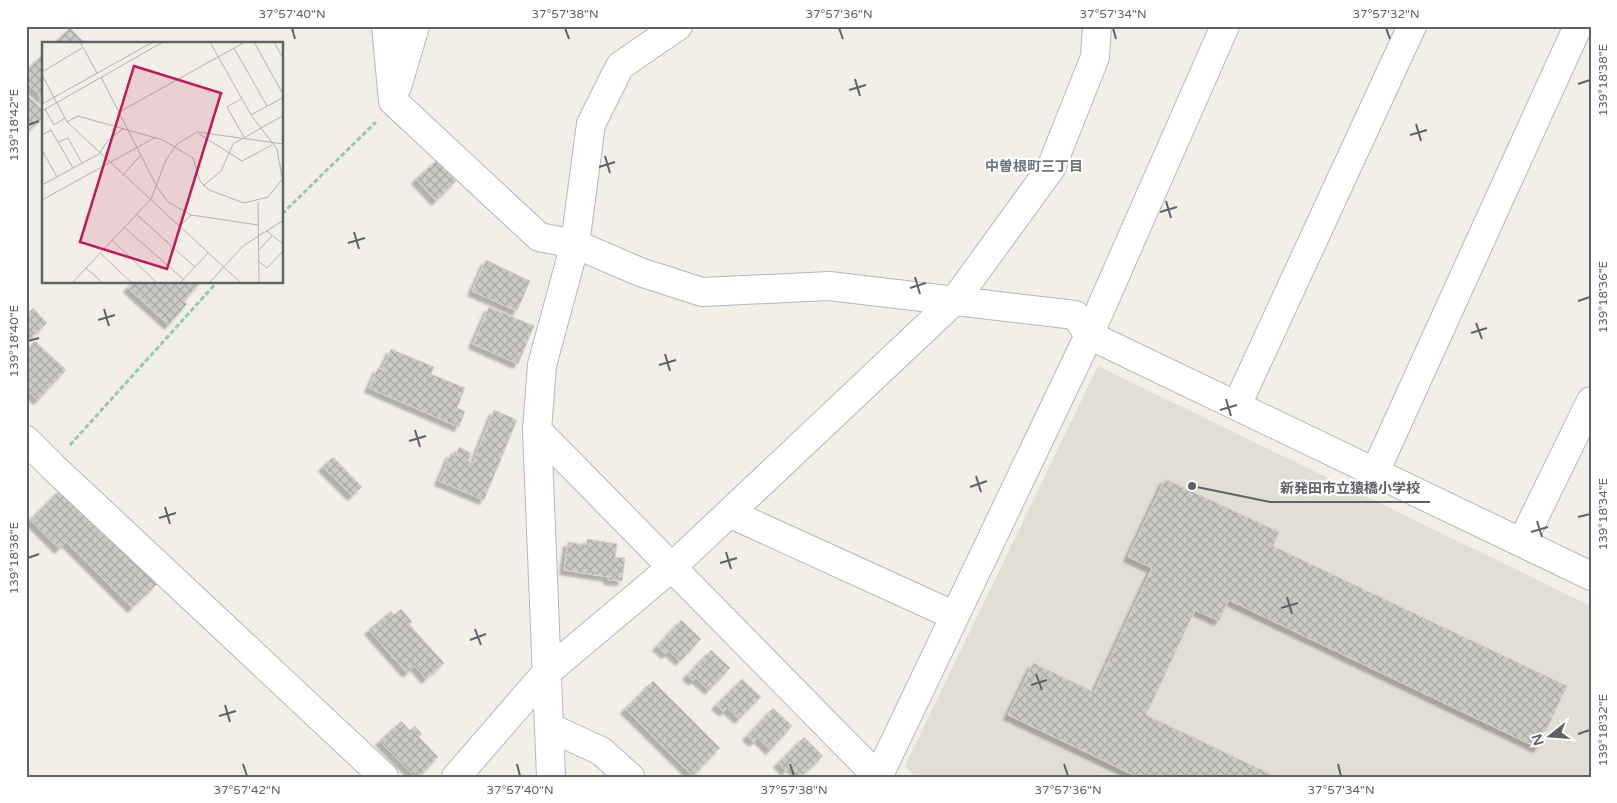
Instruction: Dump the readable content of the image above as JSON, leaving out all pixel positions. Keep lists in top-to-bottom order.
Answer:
{
  "districts": ["中曽根町三丁目"],
  "places": ["新発田市立猿橋小学校"],
  "north": "left",
  "coordinates": [
    "37°57'40\"N",
    "37°57'38\"N",
    "37°57'36\"N",
    "37°57'34\"N",
    "37°57'32\"N",
    "139°18'38\"E",
    "139°18'42\"E",
    "139°18'36\"E",
    "139°18'40\"E",
    "139°18'34\"E",
    "139°18'32\"E",
    "37°57'42\"N"
  ]
}
